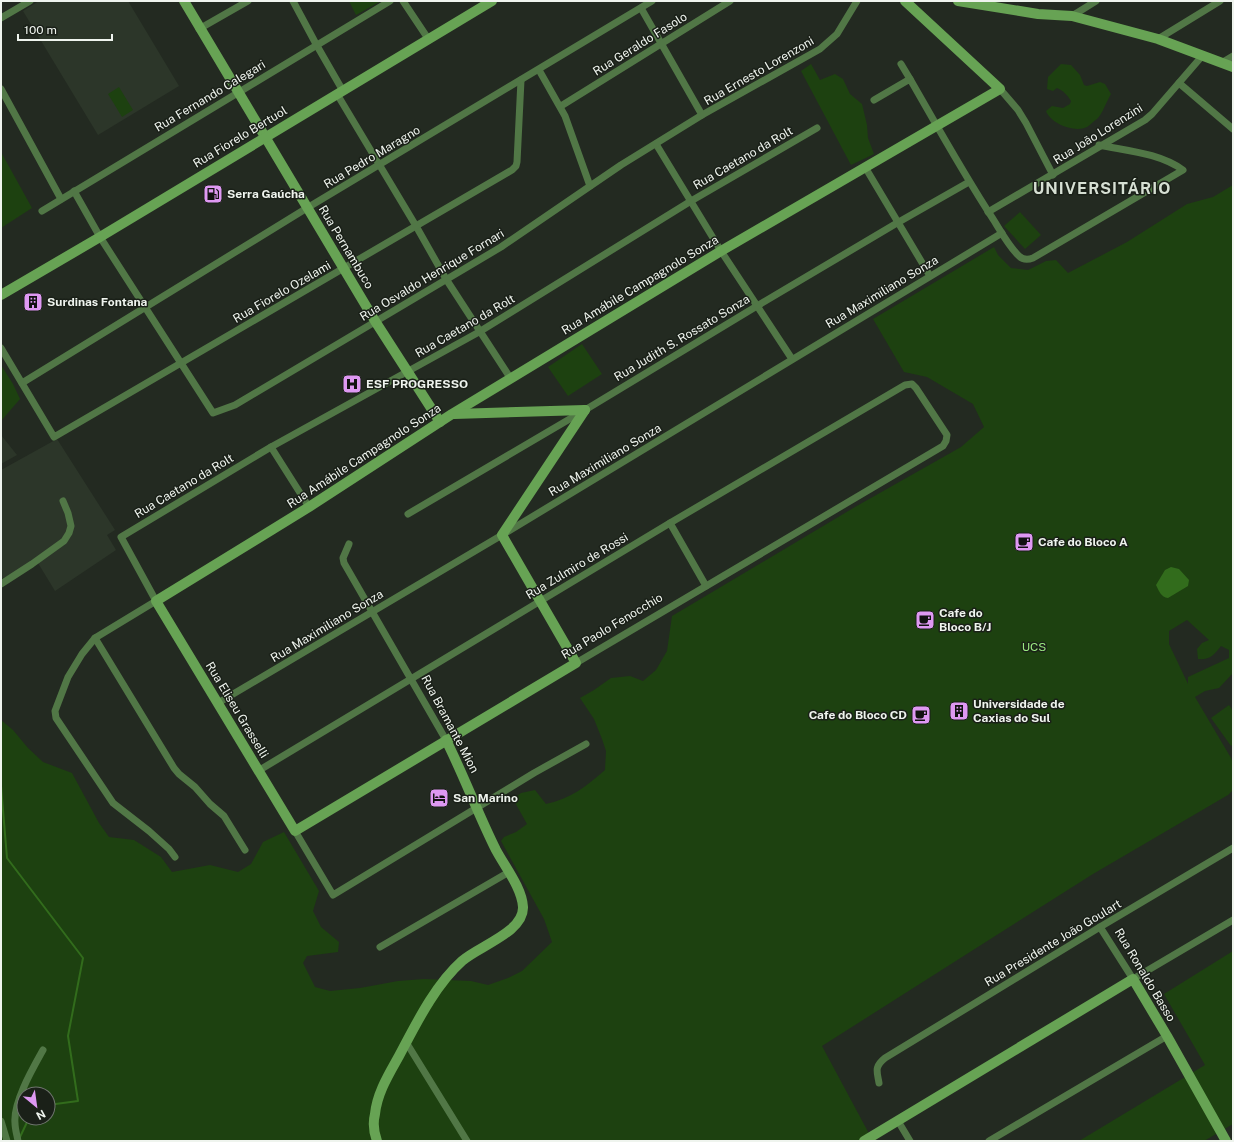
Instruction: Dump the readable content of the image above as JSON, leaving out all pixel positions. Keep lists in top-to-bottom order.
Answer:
{
  "streets": {
    "street": [
      "Rua Geraldo Fasolo",
      "Rua Ernesto Lorenzoni",
      "Rua Fernando Calegari",
      "Rua João Lorenzini",
      "Rua Fiorelo Bertuol",
      "Rua Pedro Maragno",
      "Rua Caetano da Rolt",
      "Rua Pernambuco",
      "Rua Osvaldo Henrique Fornari",
      "Rua Amábile Campagnolo Sonza",
      "Rua Fiorelo Ozelami",
      "Rua Maximiliano Sonza",
      "Rua Judith S. Rossato Sonza",
      "Rua Zulmiro de Rossi",
      "Rua Paolo Fenocchio",
      "Rua Eliseu Grasselli",
      "Rua Bramante Mion",
      "Rua Presidente João Goulart",
      "Rua Ronaldo Basso"
    ]
  },
  "crossings": [
    ["Rua Ernesto Lorenzoni", "Rua Osvaldo Henrique Fornari"],
    ["Rua Fernando Calegari", "Rua Pernambuco"],
    ["Rua Fiorelo Bertuol", "Rua Pernambuco"],
    ["Rua Pedro Maragno", "Rua Pernambuco"],
    ["Rua Pedro Maragno", "Rua Fiorelo Ozelami"],
    ["Rua Caetano da Rolt", "Rua Pernambuco"],
    ["Rua Caetano da Rolt", "Rua Eliseu Grasselli"],
    ["Rua Pernambuco", "Rua Osvaldo Henrique Fornari"],
    ["Rua Pernambuco", "Rua Amábile Campagnolo Sonza"],
    ["Rua Pernambuco", "Rua Fiorelo Ozelami"],
    ["Rua Osvaldo Henrique Fornari", "Rua Fiorelo Ozelami"],
    ["Rua Amábile Campagnolo Sonza", "Rua Eliseu Grasselli"],
    ["Rua Maximiliano Sonza", "Rua Eliseu Grasselli"],
    ["Rua Maximiliano Sonza", "Rua Bramante Mion"],
    ["Rua Zulmiro de Rossi", "Rua Paolo Fenocchio"],
    ["Rua Zulmiro de Rossi", "Rua Eliseu Grasselli"],
    ["Rua Zulmiro de Rossi", "Rua Bramante Mion"],
    ["Rua Paolo Fenocchio", "Rua Eliseu Grasselli"],
    ["Rua Paolo Fenocchio", "Rua Bramante Mion"],
    ["Rua Eliseu Grasselli", "Rua Bramante Mion"],
    ["Rua Presidente João Goulart", "Rua Ronaldo Basso"]
  ],
  "districts": ["UNIVERSITÁRIO"],
  "parks": ["UCS"],
  "places": {
    "fuel station": ["Serra Gaúcha"],
    "building": ["Surdinas Fontana", "Universidade de Caxias do Sul"],
    "hospital": ["ESF PROGRESSO"],
    "cafe": ["Cafe do Bloco A", "Cafe do Bloco B/J", "Cafe do Bloco CD"],
    "hotel": ["San Marino"]
  },
  "scale_bar": "100 m",
  "north": "bottom right"
}
